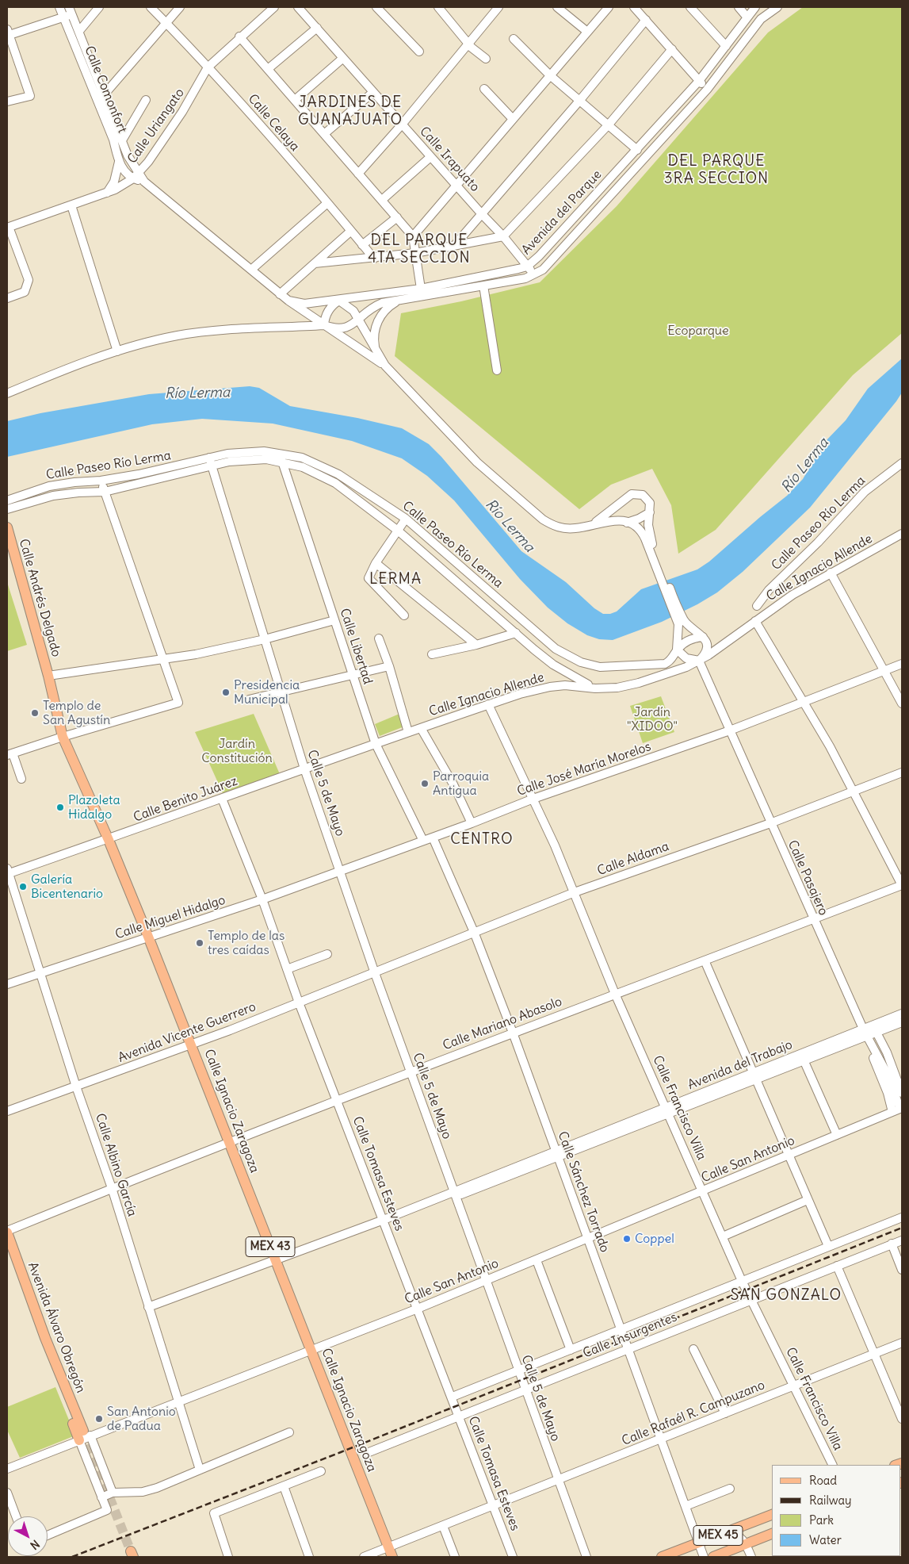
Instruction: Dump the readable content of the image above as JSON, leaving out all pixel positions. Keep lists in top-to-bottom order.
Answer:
{
  "streets": {
    "main road": [
      "Calle Andrés Delgado",
      "Calle Ignacio Zaragoza",
      "MEX 43",
      "Avenida Álvaro Obregón",
      "MEX 45"
    ],
    "street": [
      "Calle Comonfort",
      "Calle Celaya",
      "Calle Uriangato",
      "Calle Irapuato",
      "Avenida del Parque",
      "Calle Paseo Río Lerma",
      "Calle Ignacio Allende",
      "Calle Libertad",
      "Calle José María Morelos",
      "Calle 5 de Mayo",
      "Calle Benito Juárez",
      "Calle Aldama",
      "Calle Pasajero",
      "Calle Miguel Hidalgo",
      "Calle Mariano Abasolo",
      "Avenida Vicente Guerrero",
      "Avenida del Trabajo",
      "Calle Francisco Villa",
      "Calle San Antonio",
      "Calle Albino García",
      "Calle Tomasa Esteves",
      "Calle Sánchez Torrado",
      "Calle Insurgentes",
      "Calle Rafaél R. Campuzano"
    ]
  },
  "crossings": [
    ["Calle Comonfort", "Calle Uriangato"],
    ["Calle Celaya", "Calle Uriangato"],
    ["Calle Irapuato", "Avenida del Parque"],
    ["Calle Paseo Río Lerma", "Calle Ignacio Allende"],
    ["Calle Paseo Río Lerma", "Calle Libertad"],
    ["Calle Paseo Río Lerma", "Calle 5 de Mayo"],
    ["Calle Ignacio Allende", "Calle Libertad"],
    ["Calle Ignacio Allende", "Calle 5 de Mayo"],
    ["Calle Ignacio Allende", "Calle Benito Juárez"],
    ["Calle Ignacio Allende", "Calle Pasajero"],
    ["Calle Ignacio Allende", "Calle Francisco Villa"],
    ["Calle Andrés Delgado", "Calle Ignacio Zaragoza"],
    ["Calle Libertad", "Calle José María Morelos"],
    ["Calle José María Morelos", "Calle 5 de Mayo"],
    ["Calle José María Morelos", "Calle Pasajero"],
    ["Calle José María Morelos", "Calle Miguel Hidalgo"],
    ["Calle José María Morelos", "Calle Francisco Villa"],
    ["Calle José María Morelos", "Calle Sánchez Torrado"],
    ["Calle 5 de Mayo", "Calle Benito Juárez"],
    ["Calle 5 de Mayo", "Calle Aldama"],
    ["Calle 5 de Mayo", "Calle Miguel Hidalgo"],
    ["Calle 5 de Mayo", "Calle Mariano Abasolo"],
    ["Calle 5 de Mayo", "Avenida Vicente Guerrero"],
    ["Calle 5 de Mayo", "Avenida del Trabajo"],
    ["Calle 5 de Mayo", "Calle San Antonio"],
    ["Calle 5 de Mayo", "Calle Insurgentes"],
    ["Calle 5 de Mayo", "Calle Rafaél R. Campuzano"],
    ["Calle Benito Juárez", "Calle Ignacio Zaragoza"],
    ["Calle Benito Juárez", "Calle Albino García"],
    ["Calle Benito Juárez", "Calle Tomasa Esteves"],
    ["Calle Aldama", "Calle Pasajero"],
    ["Calle Aldama", "Avenida Vicente Guerrero"],
    ["Calle Aldama", "Calle Francisco Villa"],
    ["Calle Aldama", "Calle Sánchez Torrado"],
    ["Calle Pasajero", "Calle Mariano Abasolo"],
    ["Calle Pasajero", "Avenida del Trabajo"],
    ["Calle Pasajero", "Calle San Antonio"],
    ["Calle Miguel Hidalgo", "Calle Ignacio Zaragoza"],
    ["Calle Miguel Hidalgo", "Calle Albino García"],
    ["Calle Miguel Hidalgo", "Calle Tomasa Esteves"],
    ["Calle Mariano Abasolo", "Calle Francisco Villa"],
    ["Calle Mariano Abasolo", "Calle Ignacio Zaragoza"],
    ["Calle Mariano Abasolo", "Calle Albino García"],
    ["Calle Mariano Abasolo", "Calle Tomasa Esteves"],
    ["Calle Mariano Abasolo", "Calle Sánchez Torrado"],
    ["Calle Mariano Abasolo", "Avenida Álvaro Obregón"],
    ["Avenida Vicente Guerrero", "Calle Ignacio Zaragoza"],
    ["Avenida Vicente Guerrero", "Calle Albino García"],
    ["Avenida Vicente Guerrero", "Calle Tomasa Esteves"],
    ["Avenida del Trabajo", "Calle Francisco Villa"],
    ["Avenida del Trabajo", "Calle Ignacio Zaragoza"],
    ["Avenida del Trabajo", "Calle Albino García"],
    ["Avenida del Trabajo", "Calle Tomasa Esteves"],
    ["Avenida del Trabajo", "Calle Sánchez Torrado"],
    ["Calle Francisco Villa", "Calle San Antonio"],
    ["Calle Francisco Villa", "Calle Insurgentes"],
    ["Calle Francisco Villa", "Calle Rafaél R. Campuzano"],
    ["Calle Ignacio Zaragoza", "Calle San Antonio"],
    ["Calle Ignacio Zaragoza", "Calle Rafaél R. Campuzano"],
    ["Calle San Antonio", "Calle Albino García"],
    ["Calle San Antonio", "Calle Tomasa Esteves"],
    ["Calle San Antonio", "Calle Sánchez Torrado"],
    ["Calle San Antonio", "Avenida Álvaro Obregón"],
    ["Calle Tomasa Esteves", "Calle Insurgentes"],
    ["Calle Tomasa Esteves", "Calle Rafaél R. Campuzano"],
    ["Calle Sánchez Torrado", "Calle Insurgentes"],
    ["Calle Sánchez Torrado", "Calle Rafaél R. Campuzano"],
    ["Calle Sánchez Torrado", "MEX 45"]
  ],
  "districts": [
    "JARDINES DE GUANAJUATO",
    "DEL PARQUE 3RA SECCION",
    "DEL PARQUE 4TA SECCION",
    "LERMA",
    "CENTRO",
    "SAN GONZALO"
  ],
  "water": ["Río Lerma"],
  "parks": ["Ecoparque", "Jardín \"XIDOO\"", "Jardín Constitución"],
  "places": [
    "Presidencia Municipal",
    "Templo de San Agustín",
    "Parroquia Antigua",
    "Plazoleta Hidalgo",
    "Galería Bicentenario",
    "Templo de las tres caídas",
    "Coppel",
    "San Antonio de Padua"
  ],
  "legend": [
    "Road",
    "Railway",
    "Park",
    "Water"
  ],
  "north": "bottom right"
}
